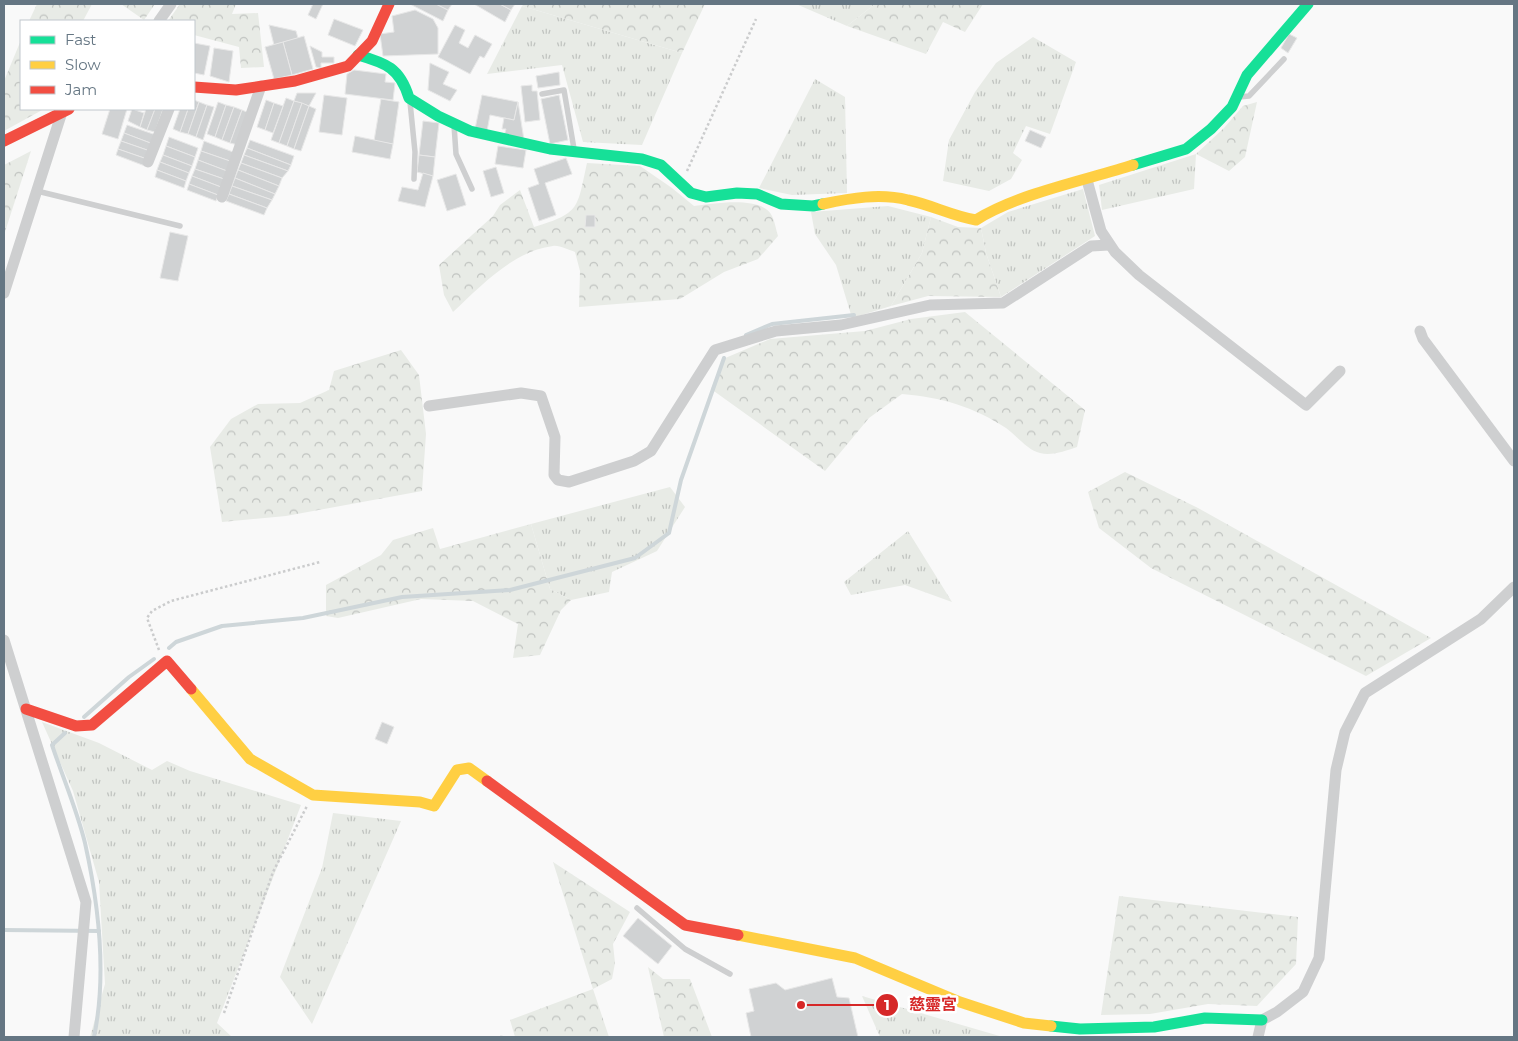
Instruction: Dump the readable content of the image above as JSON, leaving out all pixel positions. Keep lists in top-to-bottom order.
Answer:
{
  "places": ["慈靈宮"],
  "legend": ["Fast", "Slow", "Jam"]
}
